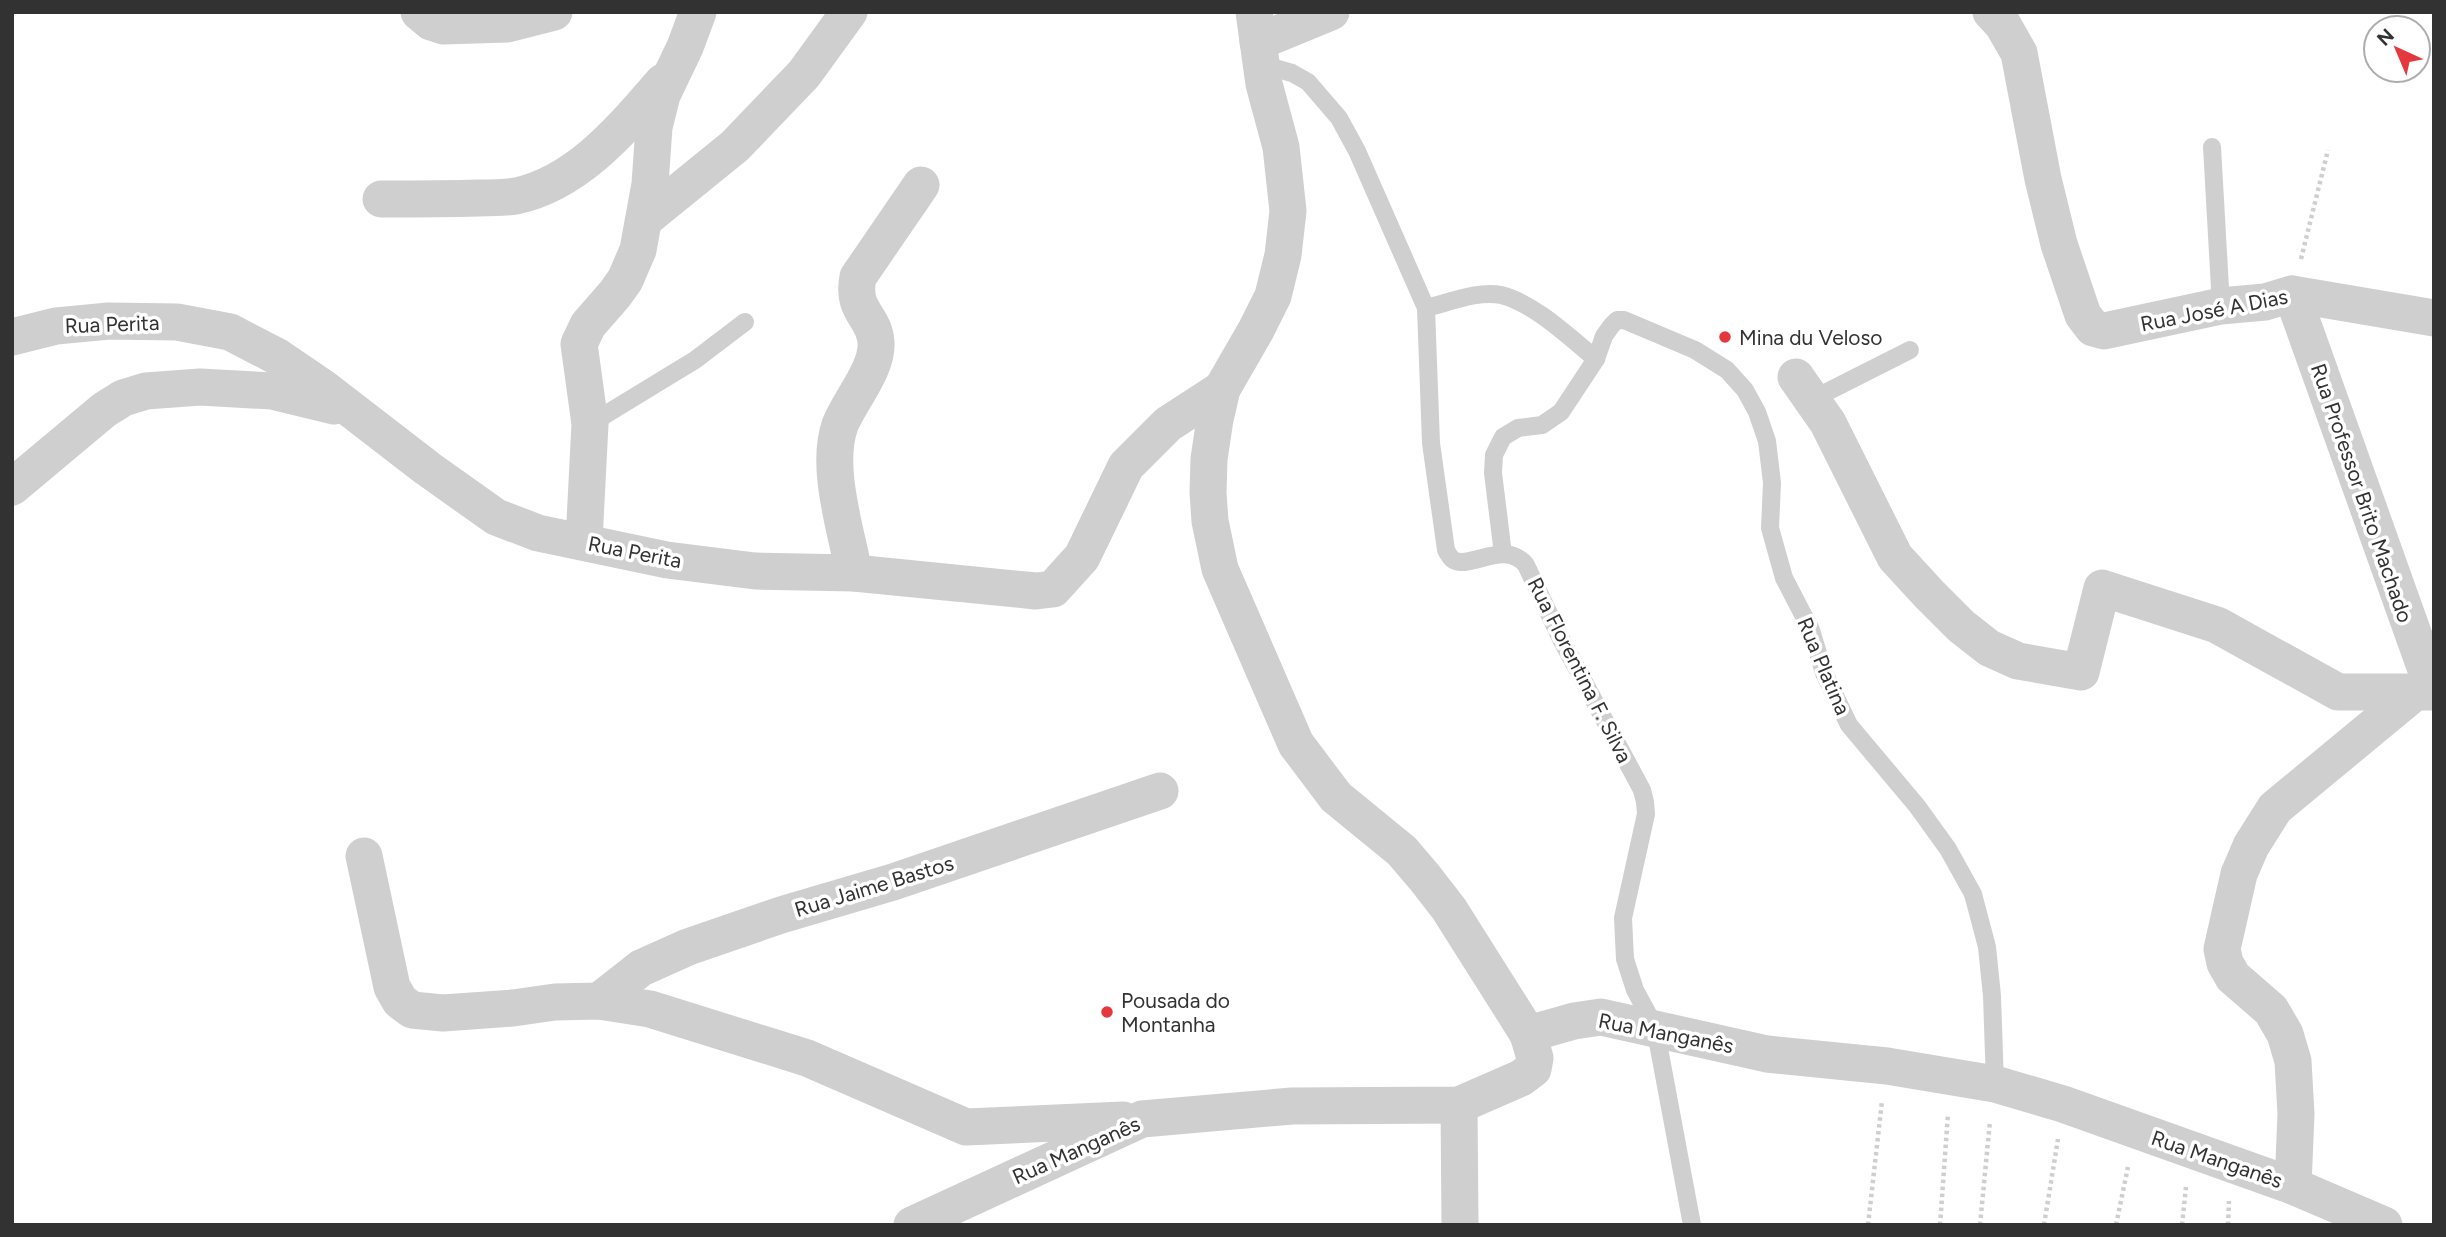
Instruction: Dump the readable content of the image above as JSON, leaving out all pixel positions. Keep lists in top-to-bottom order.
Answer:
{
  "streets": {
    "street": [
      "Rua José A Dias",
      "Rua Perita",
      "Rua Professor Brito Machado",
      "Rua Jaime Bastos",
      "Rua Manganês"
    ],
    "lane": ["Rua Platina", "Rua Florentina F. Silva"]
  },
  "crossings": [
    ["Rua José A Dias", "Rua Professor Brito Machado"],
    ["Rua Platina", "Rua Manganês"],
    ["Rua Florentina F. Silva", "Rua Manganês"]
  ],
  "places": ["Mina du Veloso", "Pousada do Montanha"],
  "north": "top left"
}
